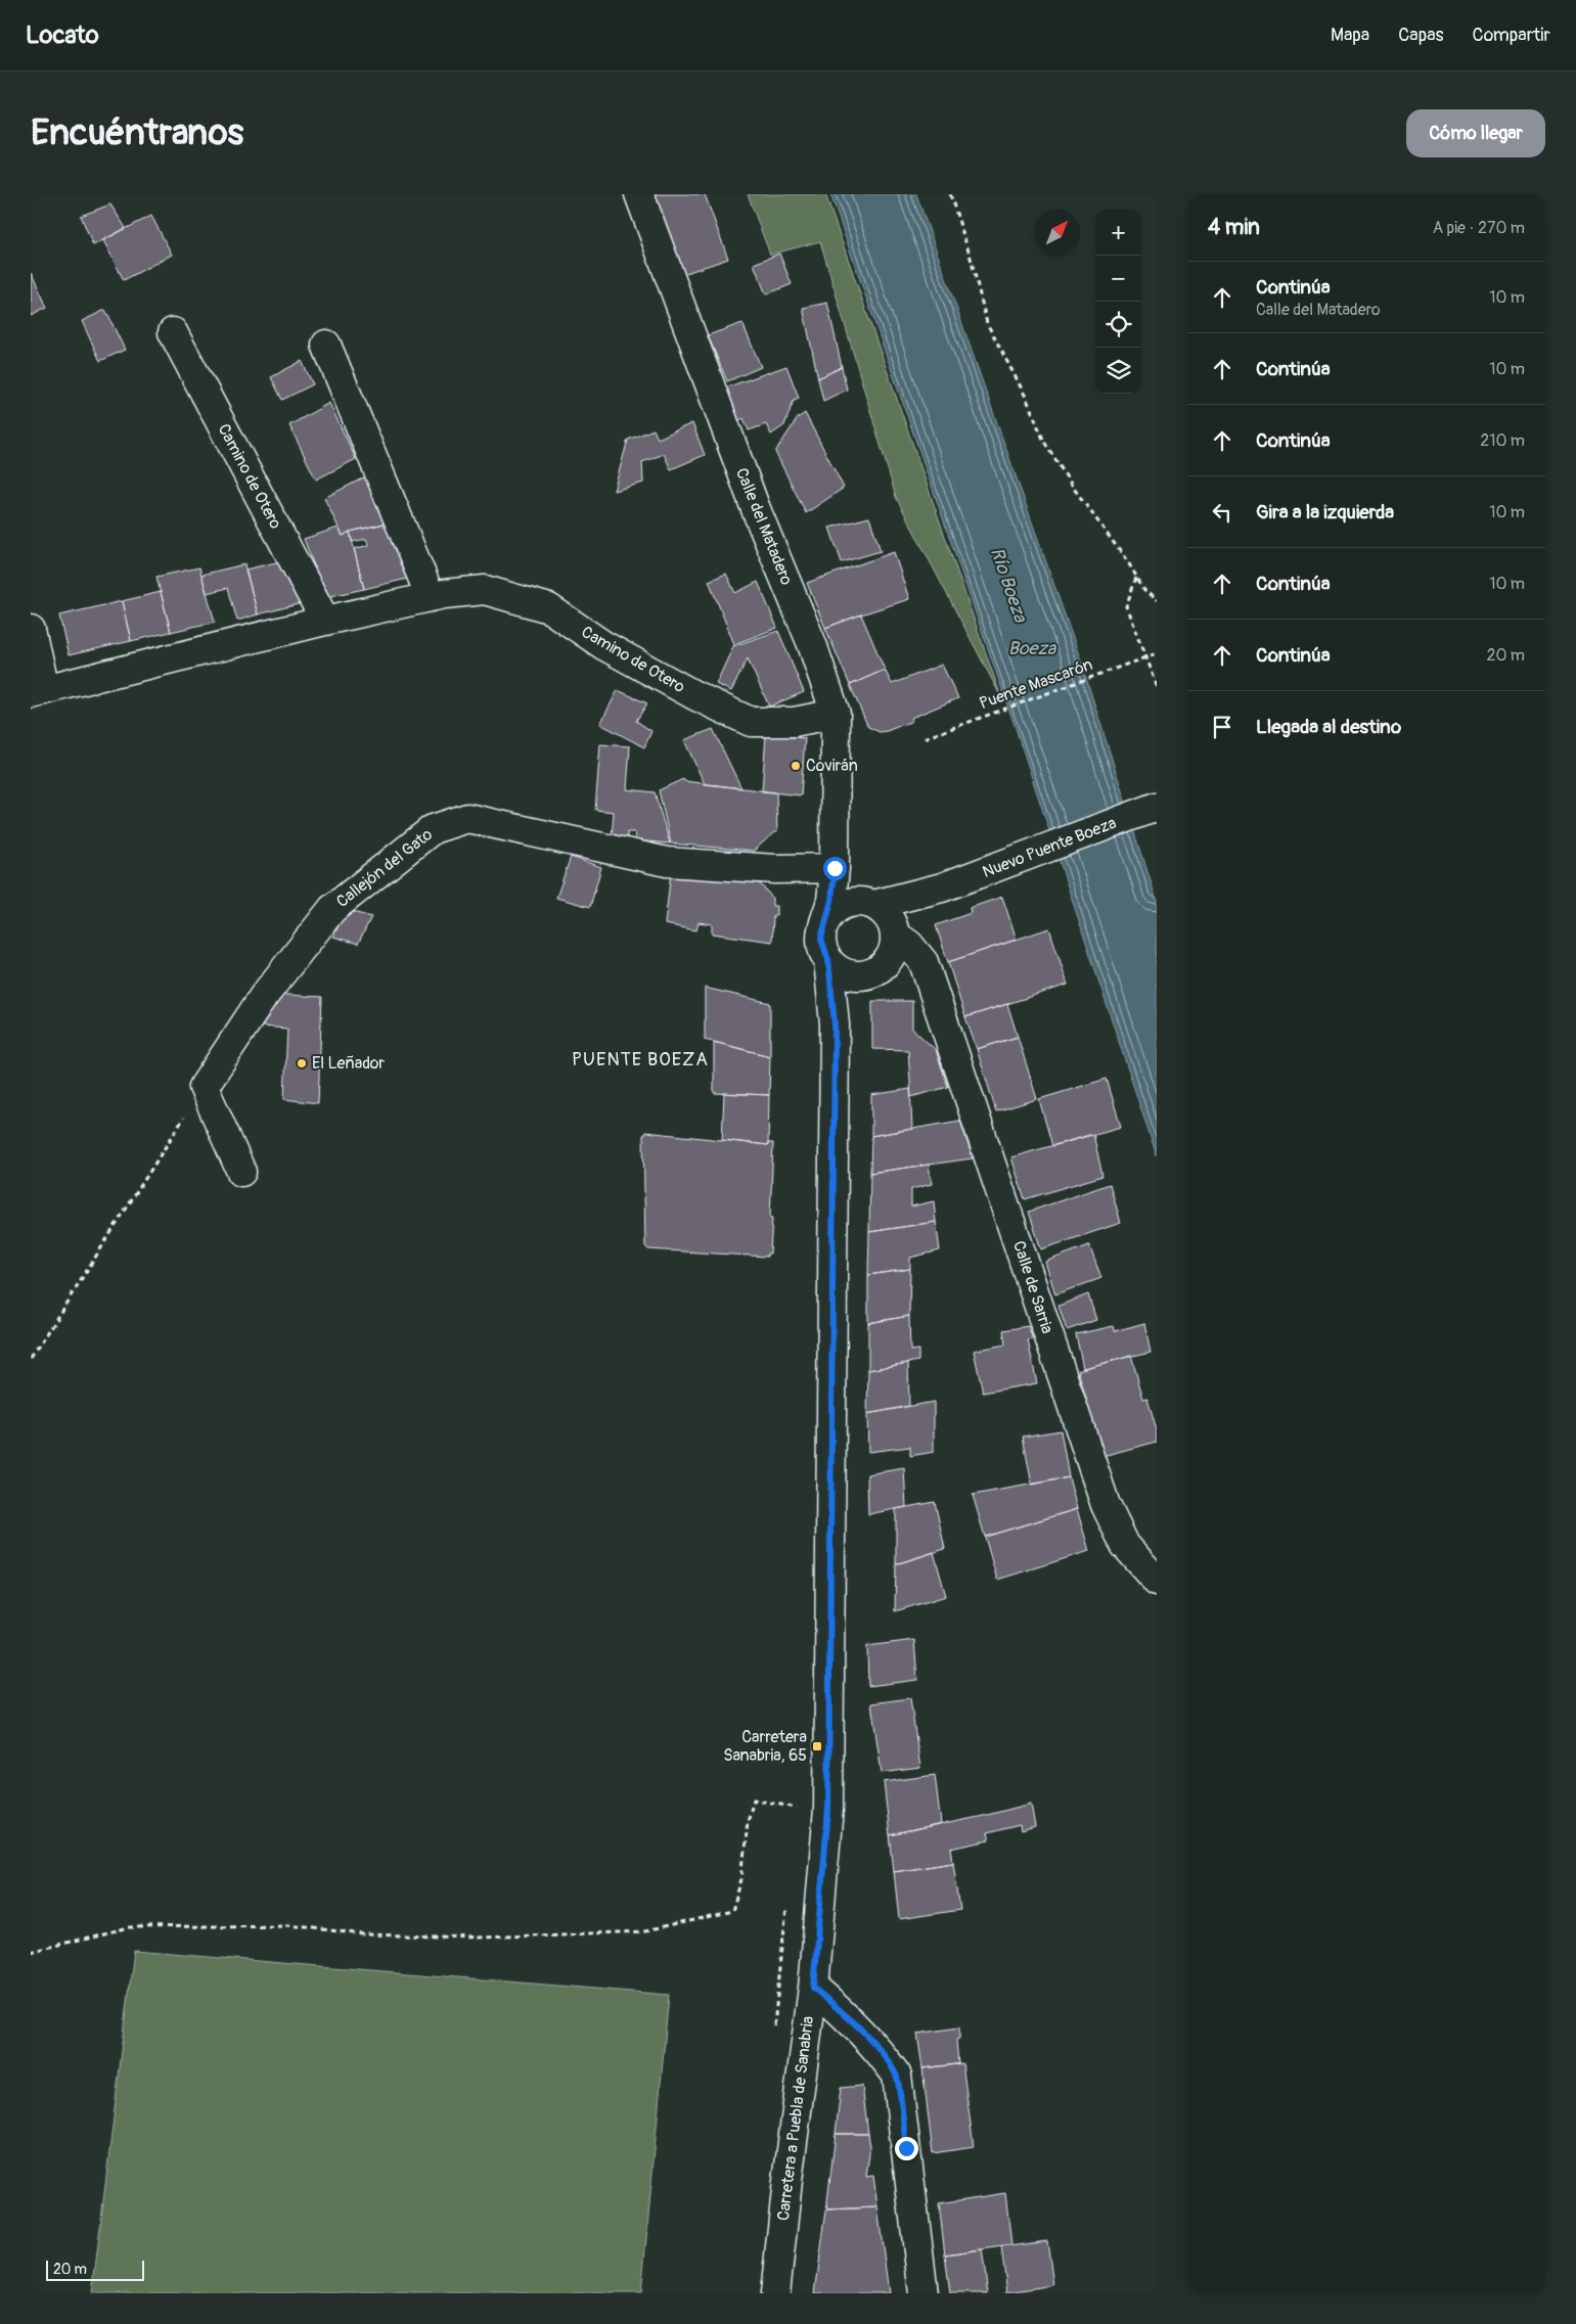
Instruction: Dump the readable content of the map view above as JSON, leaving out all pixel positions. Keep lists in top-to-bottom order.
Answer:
{
  "streets": {
    "street": [
      "Camino de Otero",
      "Calle del Matadero",
      "Nuevo Puente Boeza",
      "Callejón del Gato",
      "Calle de Sarria",
      "Carretera a Puebla de Sanabria"
    ],
    "path": ["Puente Mascarón"]
  },
  "crossings": [
    ["Camino de Otero", "Calle del Matadero"],
    ["Calle del Matadero", "Callejón del Gato"],
    ["Calle del Matadero", "Calle de Sarria"],
    ["Calle del Matadero", "Carretera a Puebla de Sanabria"],
    ["Calle de Sarria", "Carretera a Puebla de Sanabria"]
  ],
  "districts": ["PUENTE BOEZA"],
  "water": ["Río Boeza", "Boeza"],
  "places": {
    "other": ["Covirán", "El Leñador"],
    "transit": ["Carretera Sanabria, 65"]
  },
  "scale_bar": "20 m",
  "north": "top right",
  "page": {
    "header": "Locato",
    "nav": ["Mapa", "Capas", "Compartir"],
    "buttons": "Cómo llegar",
    "title": "Encuéntranos",
    "heading": ["4 min", "A pie · 270 m"],
    "map_buttons": ["+", "−"],
    "list": [
      ["Continúa", "Calle del Matadero", "10 m"],
      ["Continúa", "10 m"],
      ["Continúa", "210 m"],
      ["Gira a la izquierda", "10 m"],
      ["Continúa", "10 m"],
      ["Continúa", "20 m"],
      "Llegada al destino"
    ],
    "scale": "20 m"
  }
}
